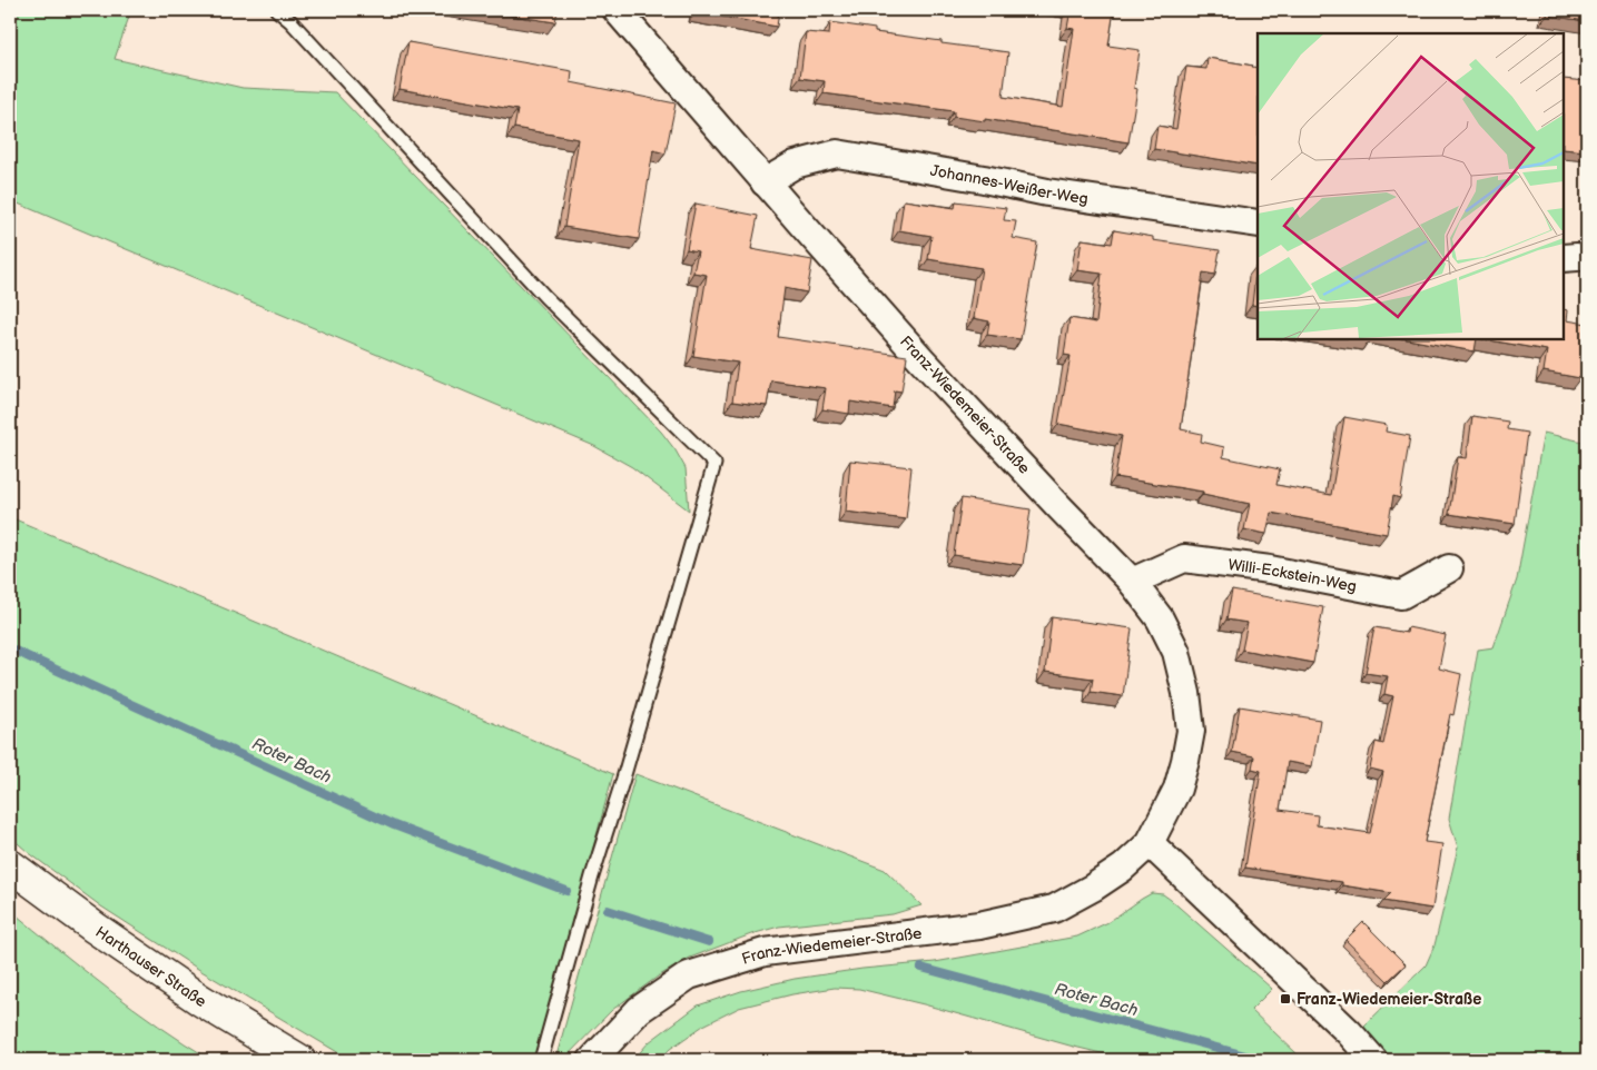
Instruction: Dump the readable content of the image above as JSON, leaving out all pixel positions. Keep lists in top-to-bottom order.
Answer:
{
  "streets": {
    "street": [
      "Johannes-Weißer-Weg",
      "Franz-Wiedemeier-Straße",
      "Willi-Eckstein-Weg",
      "Harthauser Straße"
    ]
  },
  "crossings": [
    ["Johannes-Weißer-Weg", "Franz-Wiedemeier-Straße"],
    ["Franz-Wiedemeier-Straße", "Willi-Eckstein-Weg"]
  ],
  "water": ["Roter Bach"],
  "places": {
    "transit": ["Franz-Wiedemeier-Straße"]
  }
}
